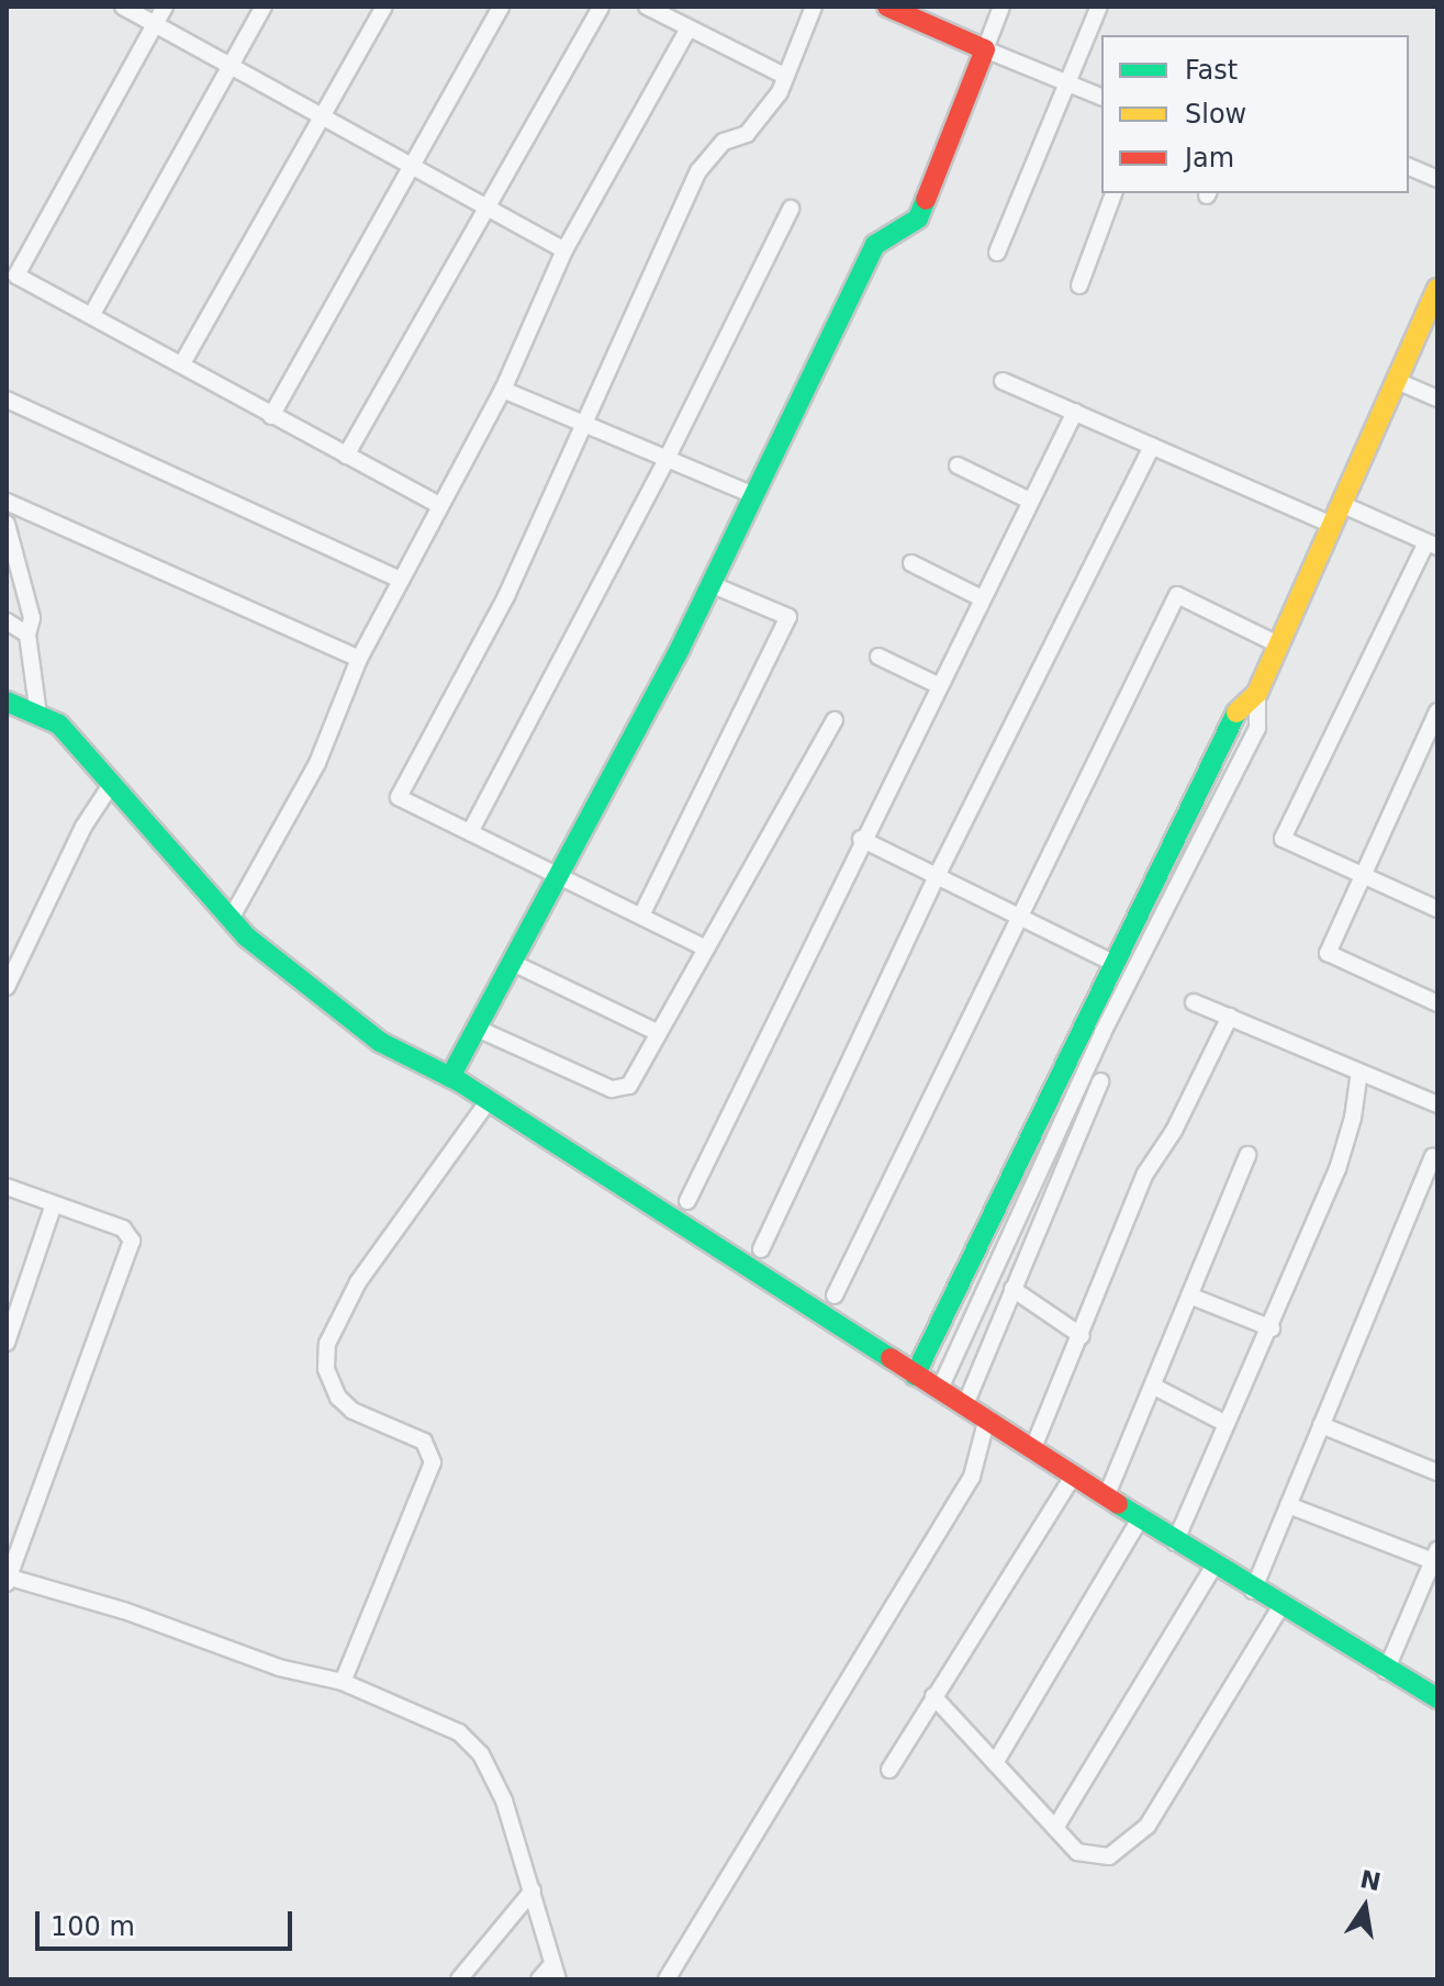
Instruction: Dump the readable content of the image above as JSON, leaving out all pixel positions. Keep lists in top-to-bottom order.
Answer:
{
  "legend": ["Fast", "Slow", "Jam"],
  "scale_bar": "100 m",
  "north": "top"
}
